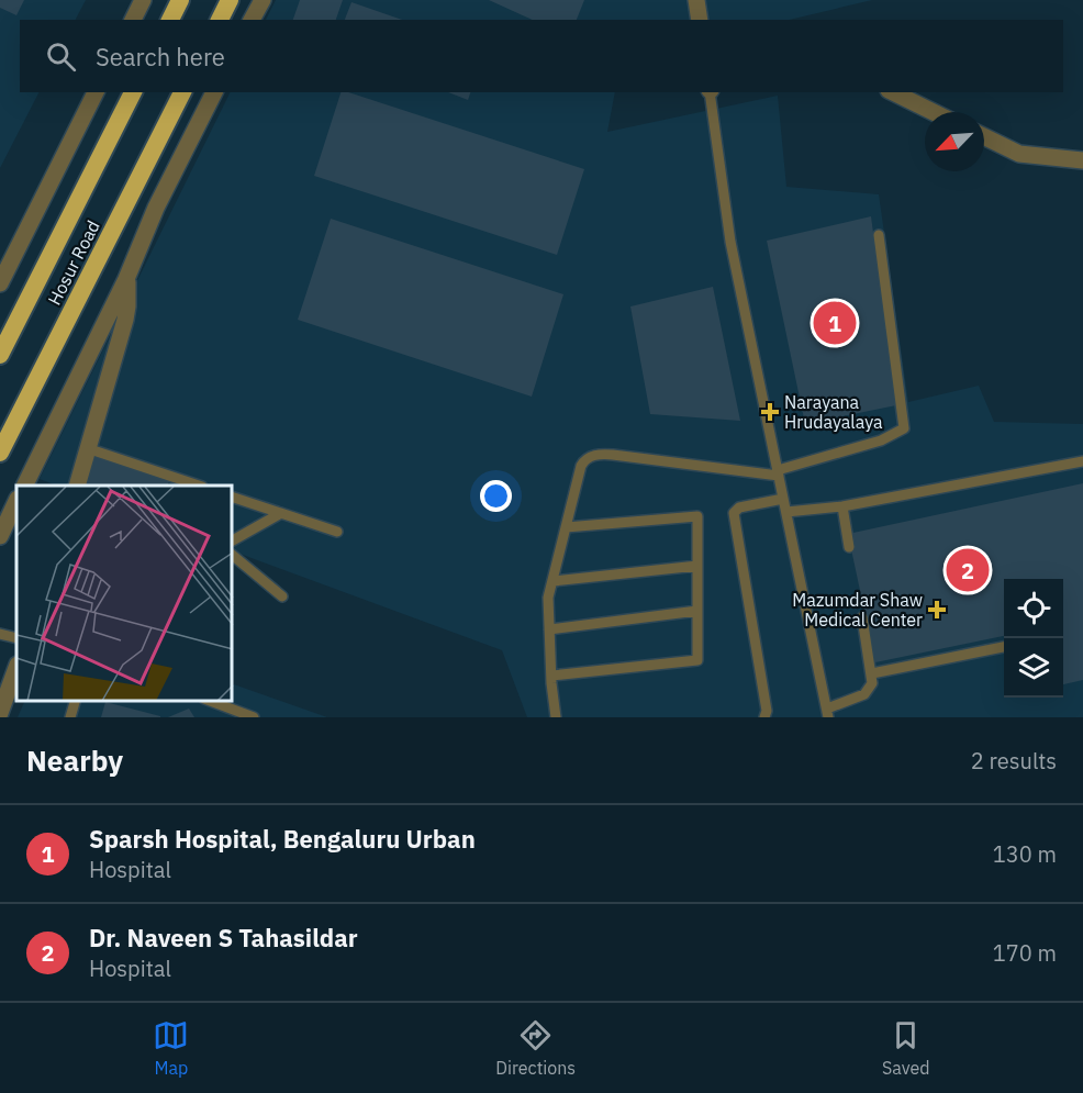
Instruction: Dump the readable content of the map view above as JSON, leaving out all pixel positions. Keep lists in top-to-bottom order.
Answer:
{
  "streets": {
    "highway": ["Hosur Road"]
  },
  "places": {
    "health": ["Narayana Hrudayalaya", "Mazumdar Shaw Medical Center"]
  },
  "north": "bottom left",
  "page": {
    "search": "Search here",
    "pins": ["1", "2"],
    "heading": ["Nearby", "2 results"],
    "list": [
      {
        "mark": "1",
        "name": "Sparsh Hospital, Bengaluru Urban",
        "note": "Hospital",
        "value": "130 m"
      },
      {
        "mark": "2",
        "name": "Dr. Naveen S Tahasildar",
        "note": "Hospital",
        "value": "170 m"
      }
    ],
    "nav": ["Map", "Directions", "Saved"]
  }
}
